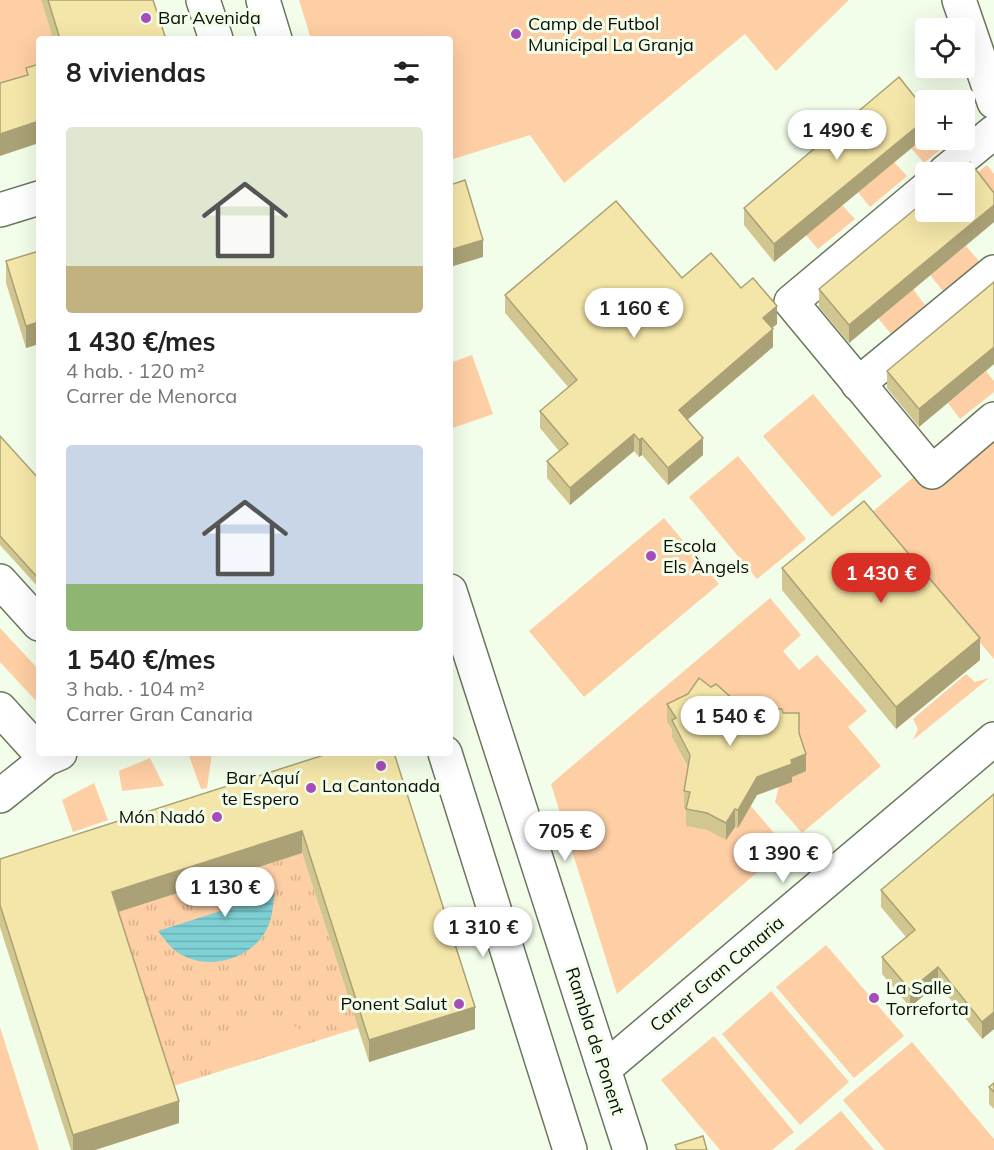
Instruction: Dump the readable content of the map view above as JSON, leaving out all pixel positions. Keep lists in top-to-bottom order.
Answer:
{
  "streets": {
    "street": ["Carrer Gran Canaria", "Rambla de Ponent"]
  },
  "crossings": [
    ["Carrer Gran Canaria", "Rambla de Ponent"]
  ],
  "places": [
    "Bar Avenida",
    "Camp de Futbol Municipal La Granja",
    "Escola Els Àngels",
    "La Cantonada",
    "Bar Aquí te Espero",
    "Món Nadó",
    "La Salle Torreforta",
    "Ponent Salut"
  ],
  "page": {
    "map_buttons": ["+", "−"],
    "heading": "8 viviendas",
    "list": [
      {
        "name": "1 430 €/mes",
        "note": "4 hab. · 120 m² · Carrer de Menorca"
      },
      {
        "name": "1 540 €/mes",
        "note": "3 hab. · 104 m² · Carrer Gran Canaria"
      }
    ],
    "price": [
      "1 490 €",
      "1 160 €",
      "1 430 €",
      "1 540 €",
      "705 €",
      "1 390 €",
      "1 130 €",
      "1 310 €"
    ]
  }
}
